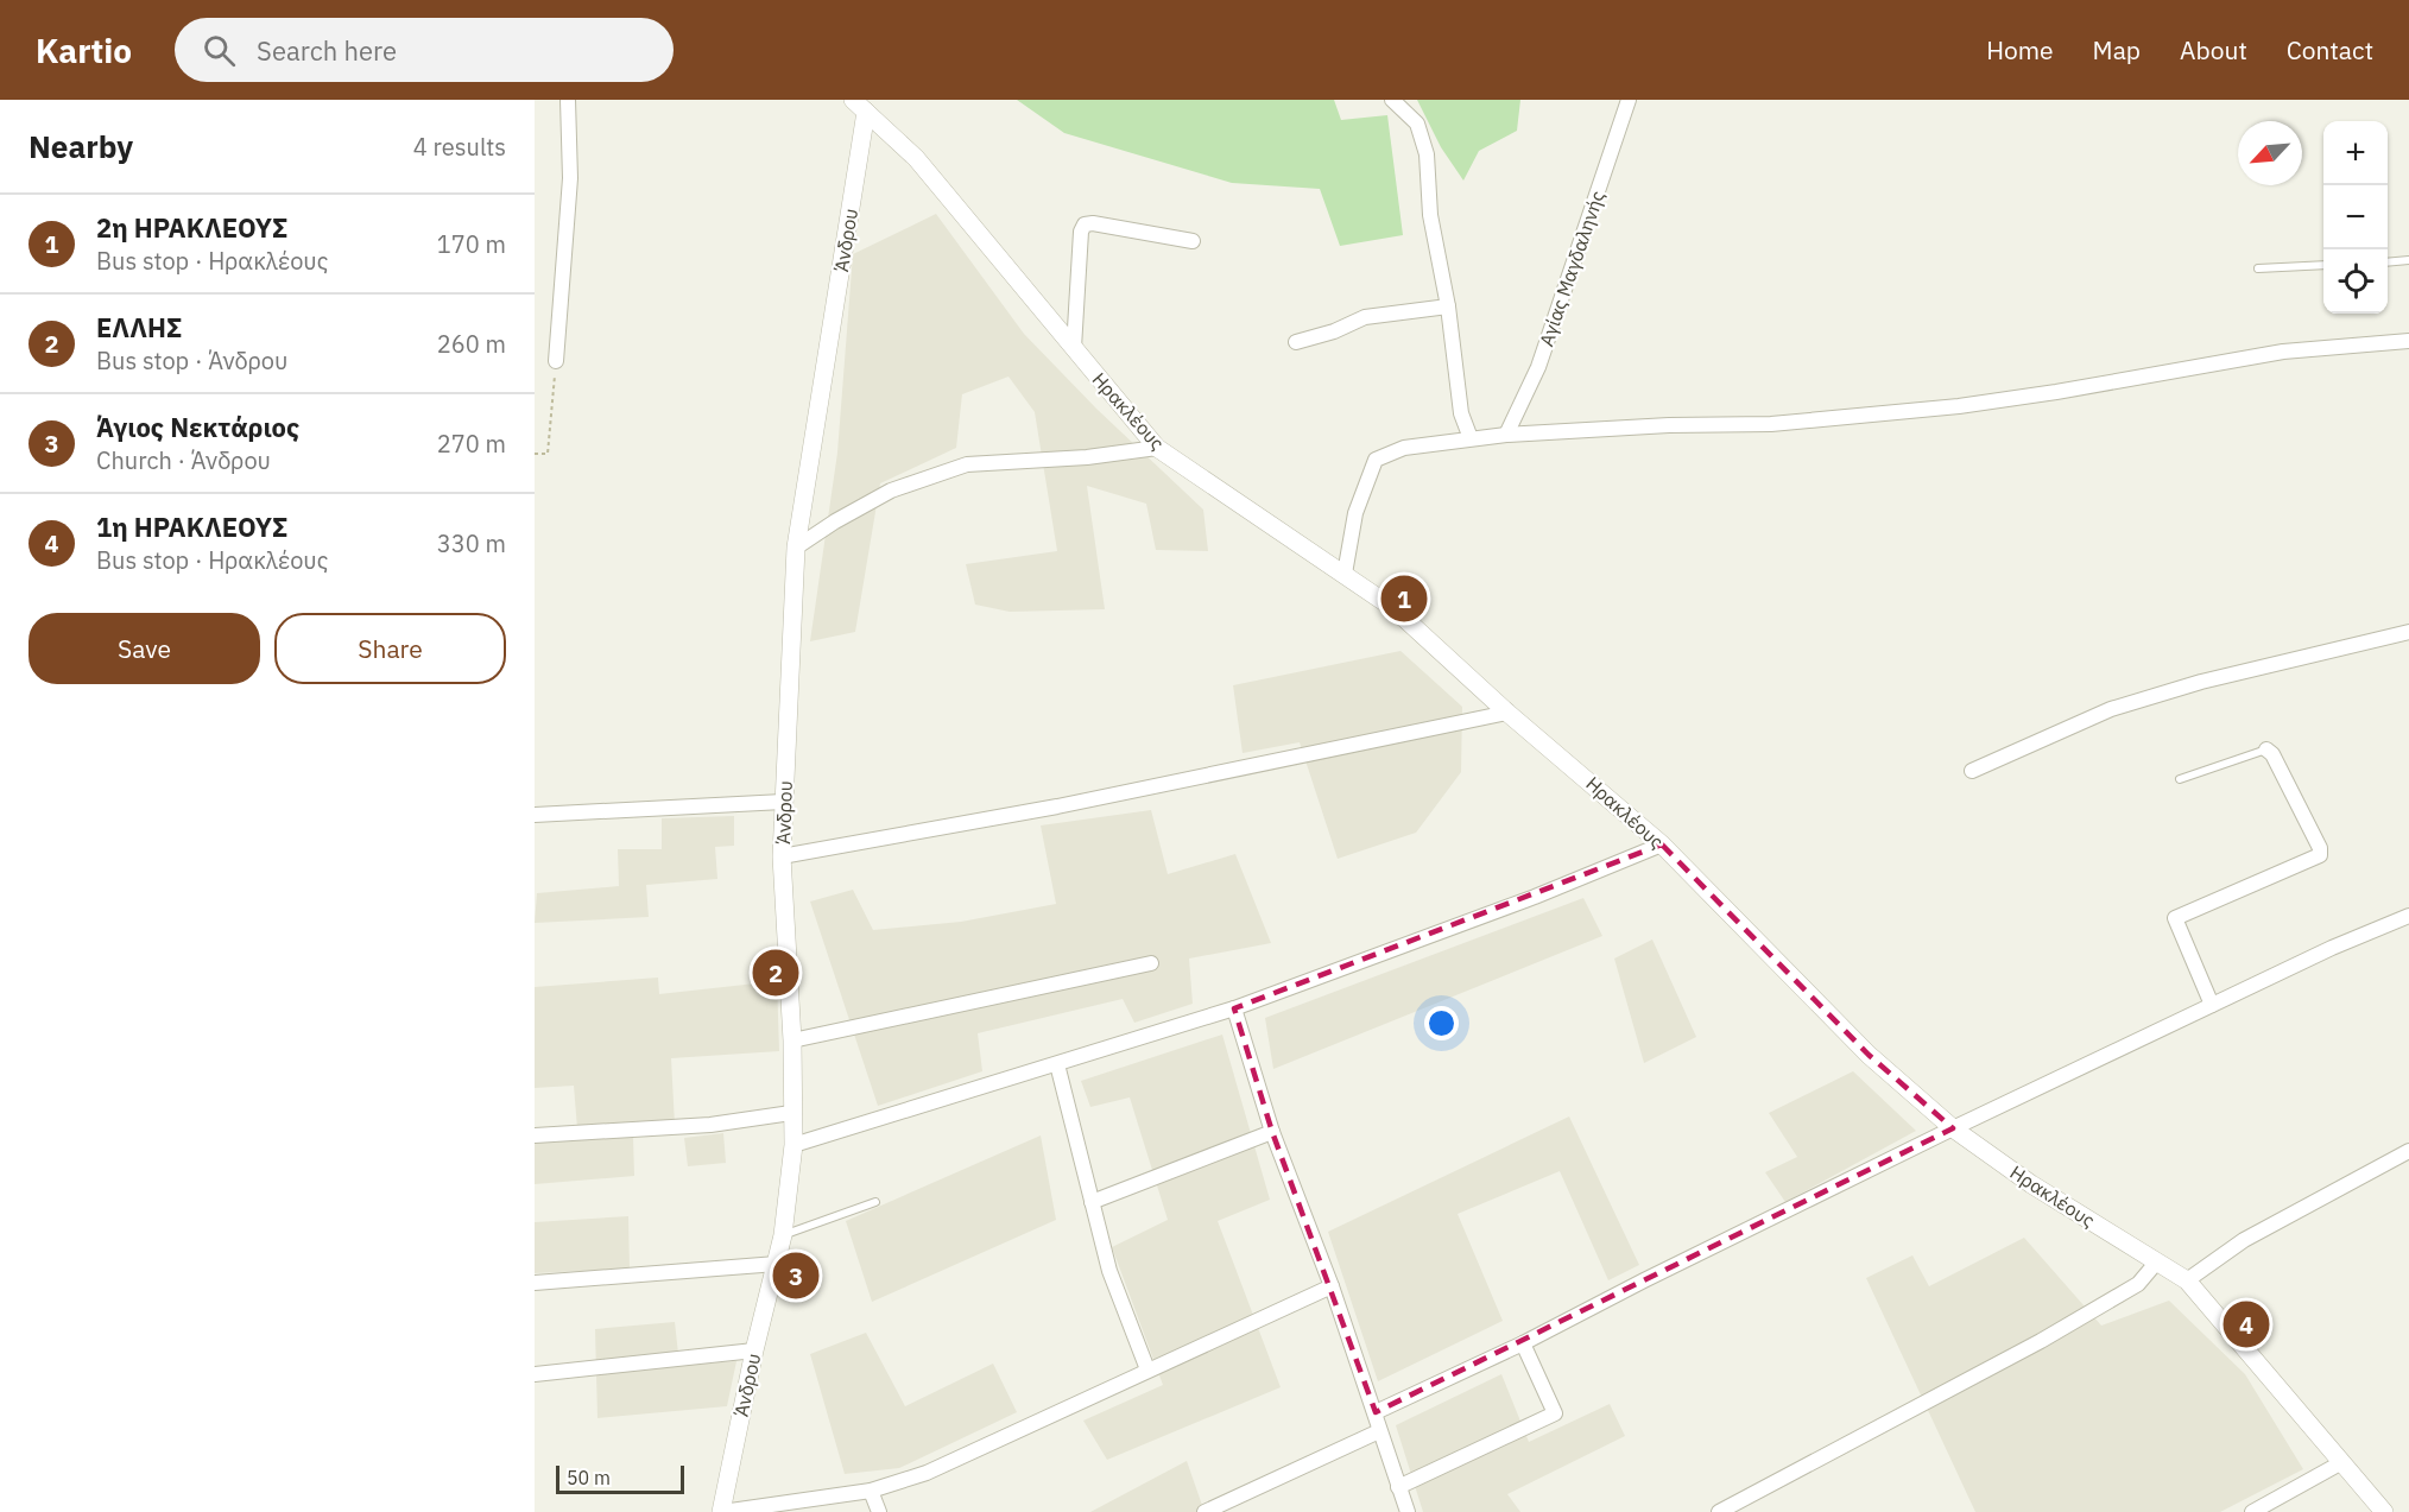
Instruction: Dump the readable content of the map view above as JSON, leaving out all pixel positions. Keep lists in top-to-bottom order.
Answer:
{
  "streets": {
    "street": ["Άνδρου", "Αγίας Μαγδαληνής", "Ηρακλέους"]
  },
  "crossings": [
    ["Άνδρου", "Ηρακλέους"]
  ],
  "scale_bar": "50 m",
  "north": "bottom left",
  "page": {
    "header": "Kartio",
    "search": "Search here",
    "nav": [
      "Home",
      "Map",
      "About",
      "Contact"
    ],
    "heading": ["Nearby", "4 results"],
    "map_buttons": ["+", "−"],
    "list": [
      {
        "mark": "1",
        "name": "2η ΗΡΑΚΛΕΟΥΣ",
        "note": "Bus stop · Ηρακλέους",
        "value": "170 m"
      },
      {
        "mark": "2",
        "name": "ΕΛΛΗΣ",
        "note": "Bus stop · Άνδρου",
        "value": "260 m"
      },
      {
        "mark": "3",
        "name": "Άγιος Νεκτάριος",
        "note": "Church · Άνδρου",
        "value": "270 m"
      },
      {
        "mark": "4",
        "name": "1η ΗΡΑΚΛΕΟΥΣ",
        "note": "Bus stop · Ηρακλέους",
        "value": "330 m"
      }
    ],
    "pins": [
      "1",
      "2",
      "3",
      "4"
    ],
    "buttons": ["Save", "Share"],
    "scale": "50 m"
  }
}
